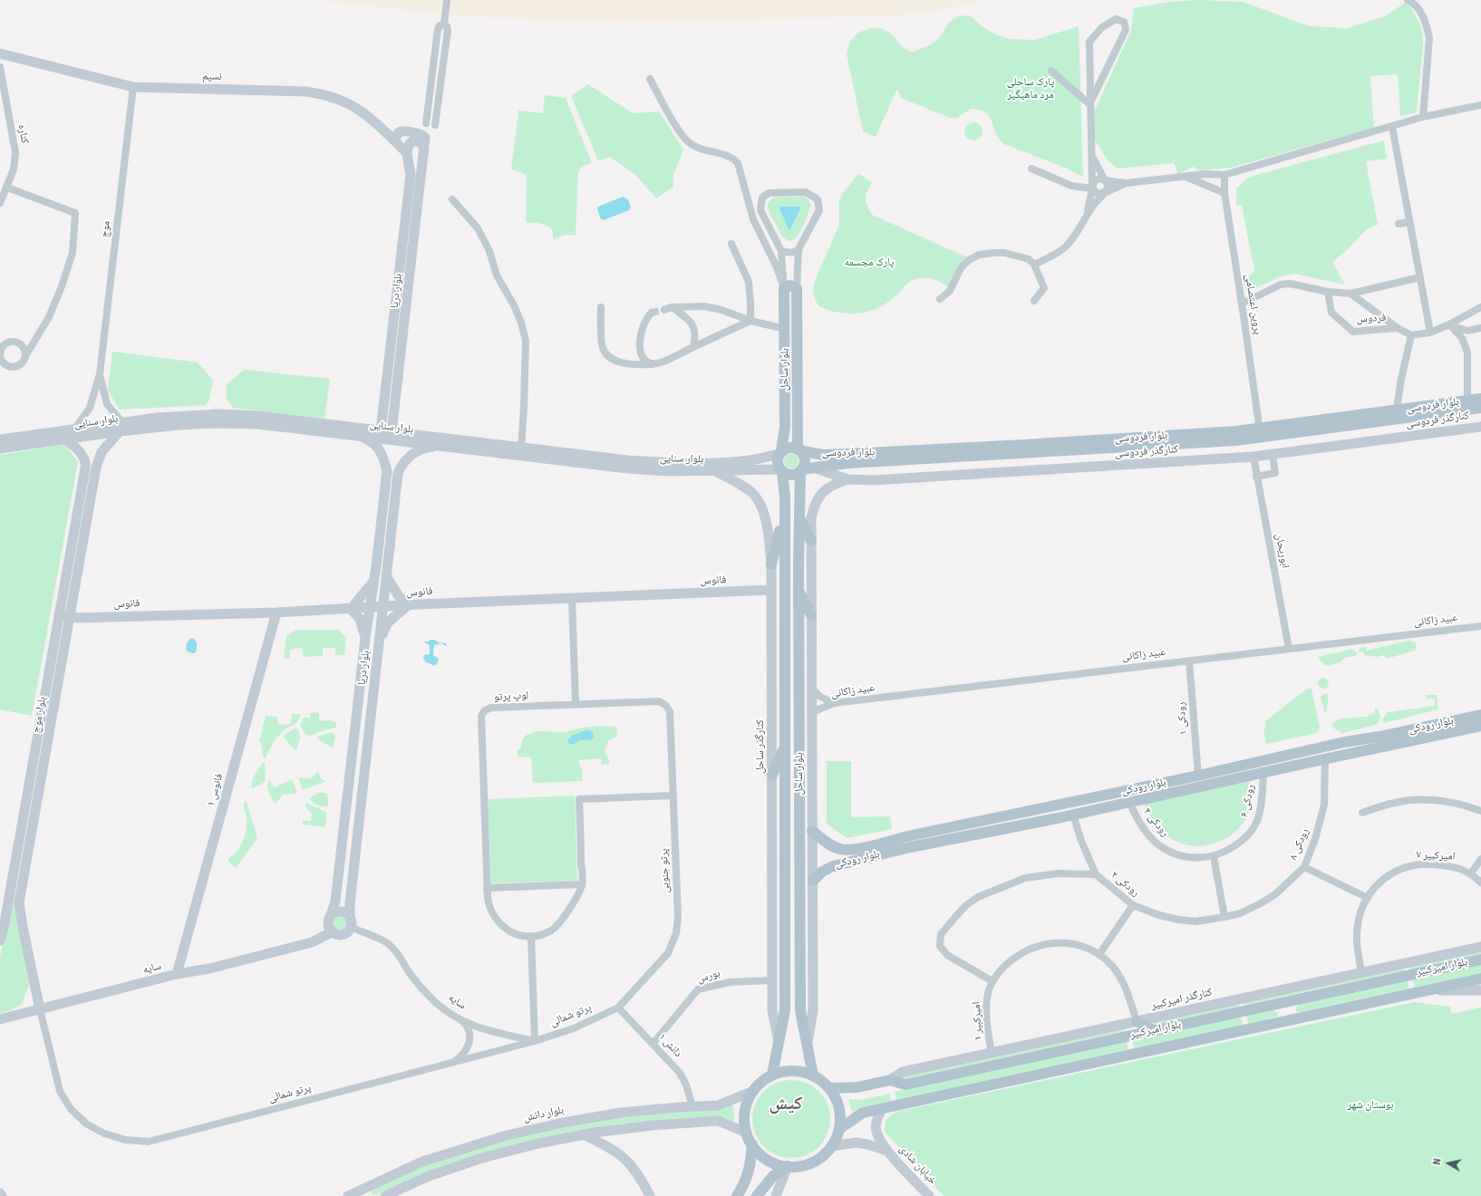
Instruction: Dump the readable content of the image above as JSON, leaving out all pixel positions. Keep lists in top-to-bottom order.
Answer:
{
  "streets": {
    "main road": [
      "بلوار ساحل",
      "بلوار فردوسی",
      "بلوار رودکی",
      "بلوار امیرکبیر"
    ],
    "street": [
      "نسیم",
      "کناره",
      "موج",
      "بلوار دریا",
      "پروین اعتصامی",
      "فردوس",
      "کنارگذر فردوسی",
      "بلوار سنایی",
      "ابوریحان",
      "فانوس",
      "عبید زاکانی",
      "لوپ پرتو",
      "بلوار موج",
      "رودکی ۱",
      "کنارگذر ساحل",
      "فانوس ۱",
      "رودکی ۶",
      "رودکی ۴",
      "رودکی ۸",
      "امیرکبیر ۷",
      "پرتو جنوبی",
      "رودکی ۲",
      "سایه",
      "بورس",
      "کنارگذر امیرکبیر",
      "پرتو شمالی",
      "امیرکبیر ۱",
      "دانش ۱",
      "بلوار دانش",
      "خیابان شادی"
    ]
  },
  "crossings": [
    ["نسیم", "موج"],
    ["نسیم", "بلوار دریا"],
    ["بلوار دریا", "بلوار سنایی"],
    ["بلوار دریا", "فانوس"],
    ["بلوار دریا", "سایه"],
    ["پروین اعتصامی", "بلوار فردوسی"],
    ["بلوار ساحل", "بلوار فردوسی"],
    ["بلوار ساحل", "بلوار سنایی"],
    ["بلوار ساحل", "کنارگذر ساحل"],
    ["بلوار ساحل", "بلوار امیرکبیر"],
    ["بلوار ساحل", "بلوار دانش"],
    ["بلوار ساحل", "خیابان شادی"],
    ["بلوار فردوسی", "کنارگذر فردوسی"],
    ["بلوار فردوسی", "بلوار سنایی"],
    ["کنارگذر فردوسی", "ابوریحان"],
    ["بلوار سنایی", "بلوار موج"],
    ["بلوار سنایی", "کنارگذر ساحل"],
    ["ابوریحان", "عبید زاکانی"],
    ["فانوس", "بلوار موج"],
    ["فانوس", "کنارگذر ساحل"],
    ["فانوس", "فانوس ۱"],
    ["عبید زاکانی", "رودکی ۱"],
    ["لوپ پرتو", "پرتو جنوبی"],
    ["بلوار موج", "سایه"],
    ["بلوار موج", "پرتو شمالی"],
    ["رودکی ۱", "بلوار رودکی"],
    ["بلوار رودکی", "رودکی ۶"],
    ["بلوار رودکی", "رودکی ۴"],
    ["بلوار رودکی", "رودکی ۸"],
    ["بلوار رودکی", "رودکی ۲"],
    ["کنارگذر ساحل", "بورس"],
    ["فانوس ۱", "سایه"],
    ["رودکی ۶", "رودکی ۴"],
    ["رودکی ۸", "رودکی ۲"],
    ["پرتو جنوبی", "پرتو شمالی"],
    ["پرتو جنوبی", "دانش ۱"],
    ["بلوار امیرکبیر", "کنارگذر امیرکبیر"],
    ["بلوار امیرکبیر", "بلوار دانش"],
    ["بلوار امیرکبیر", "خیابان شادی"],
    ["سایه", "پرتو شمالی"],
    ["بورس", "دانش ۱"],
    ["کنارگذر امیرکبیر", "امیرکبیر ۱"],
    ["پرتو شمالی", "دانش ۱"],
    ["دانش ۱", "بلوار دانش"],
    ["بلوار دانش", "خیابان شادی"]
  ],
  "districts": ["كيش"],
  "parks": ["پارک ساحلی مرد ماهیگیر", "پارک مجسمه", "بوستان شهر"],
  "north": "left"
}
